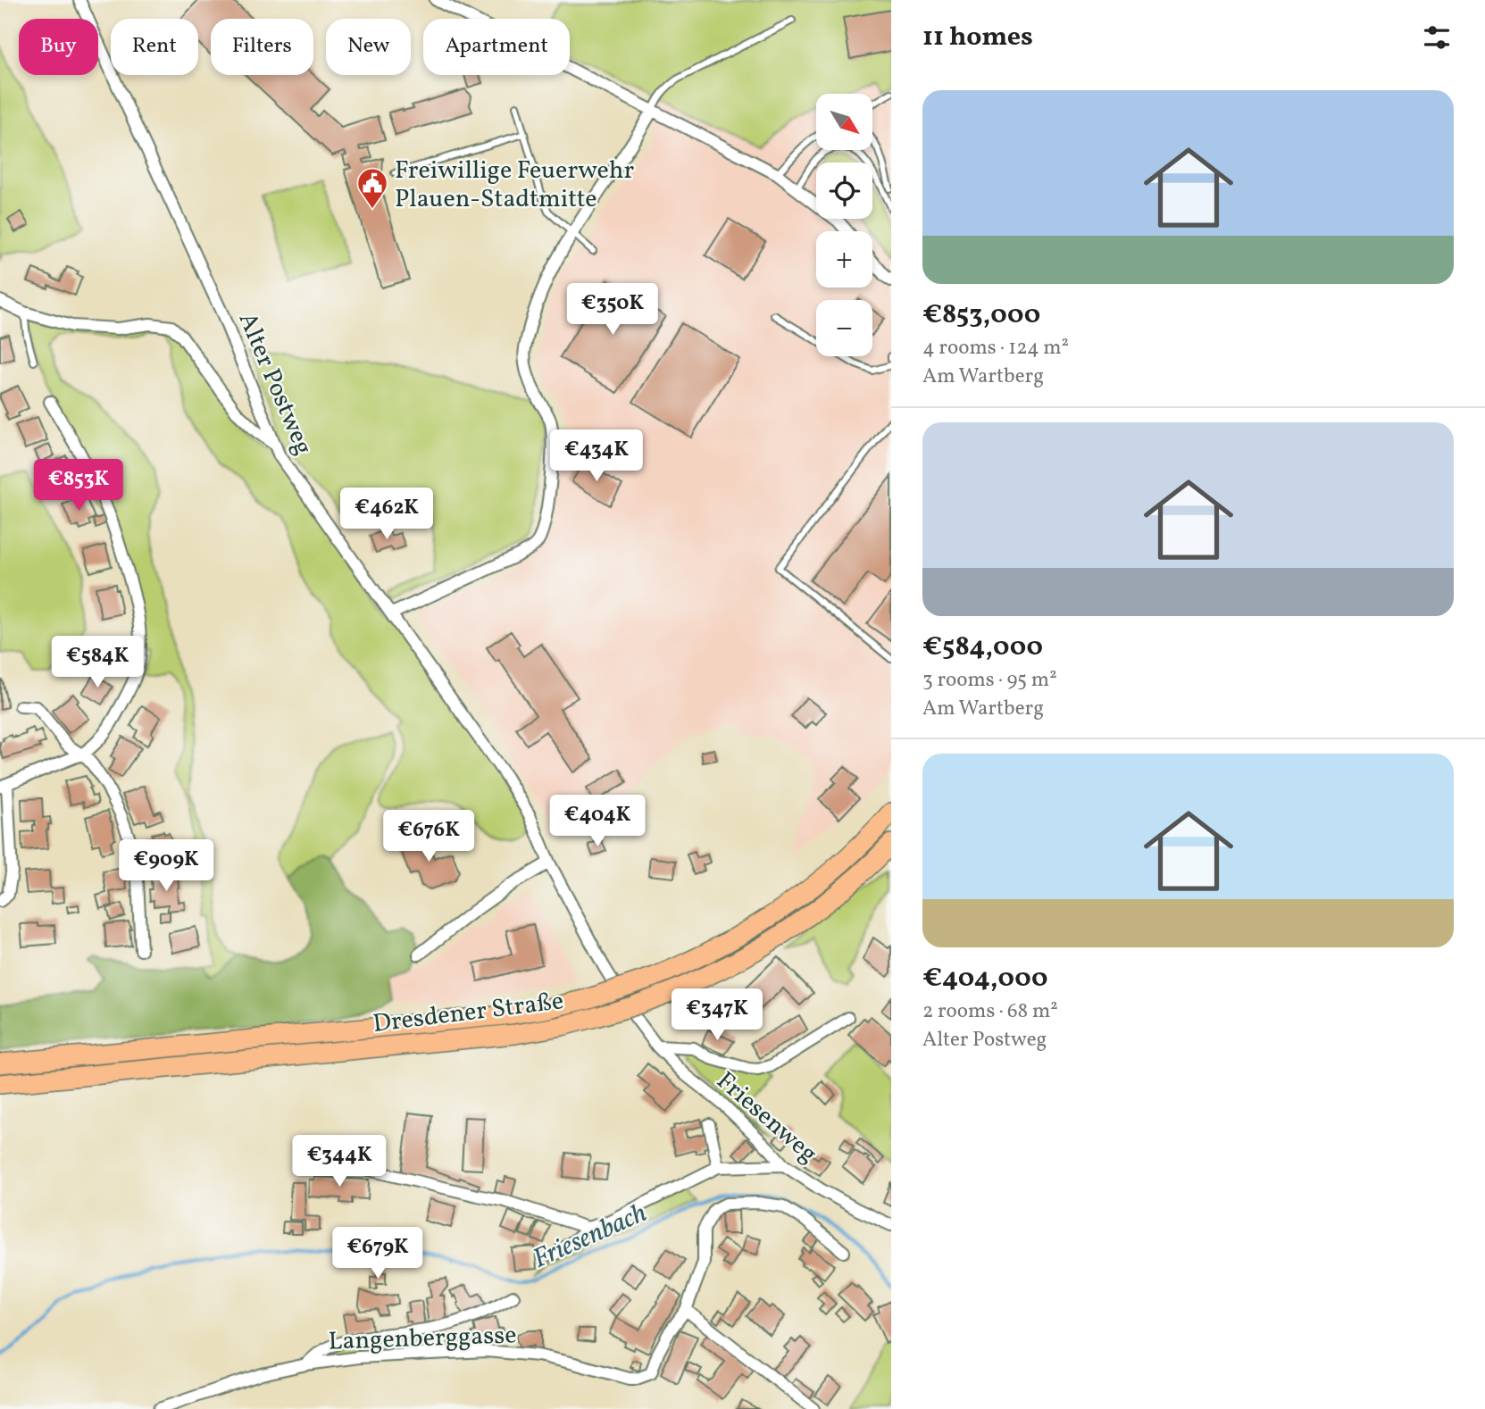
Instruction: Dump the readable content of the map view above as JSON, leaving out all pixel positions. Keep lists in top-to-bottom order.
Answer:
{
  "streets": {
    "main road": ["Dresdener Straße"],
    "street": ["Alter Postweg", "Friesenweg", "Langenberggasse"]
  },
  "crossings": [
    ["Alter Postweg", "Friesenweg"]
  ],
  "water": ["Friesenbach"],
  "places": {
    "public building": ["Freiwillige Feuerwehr Plauen-Stadtmitte"]
  },
  "north": "bottom right",
  "page": {
    "heading": "11 homes",
    "chip": [
      "Buy",
      "Rent",
      "Filters",
      "New",
      "Apartment"
    ],
    "list": [
      {
        "name": "€853,000",
        "note": "4 rooms · 124 m² · Am Wartberg"
      },
      {
        "name": "€584,000",
        "note": "3 rooms · 95 m² · Am Wartberg"
      },
      {
        "name": "€404,000",
        "note": "2 rooms · 68 m² · Alter Postweg"
      }
    ],
    "map_buttons": ["+", "−"],
    "price": [
      "€350K",
      "€434K",
      "€853K",
      "€462K",
      "€584K",
      "€404K",
      "€676K",
      "€909K",
      "€347K",
      "€344K",
      "€679K"
    ]
  }
}
